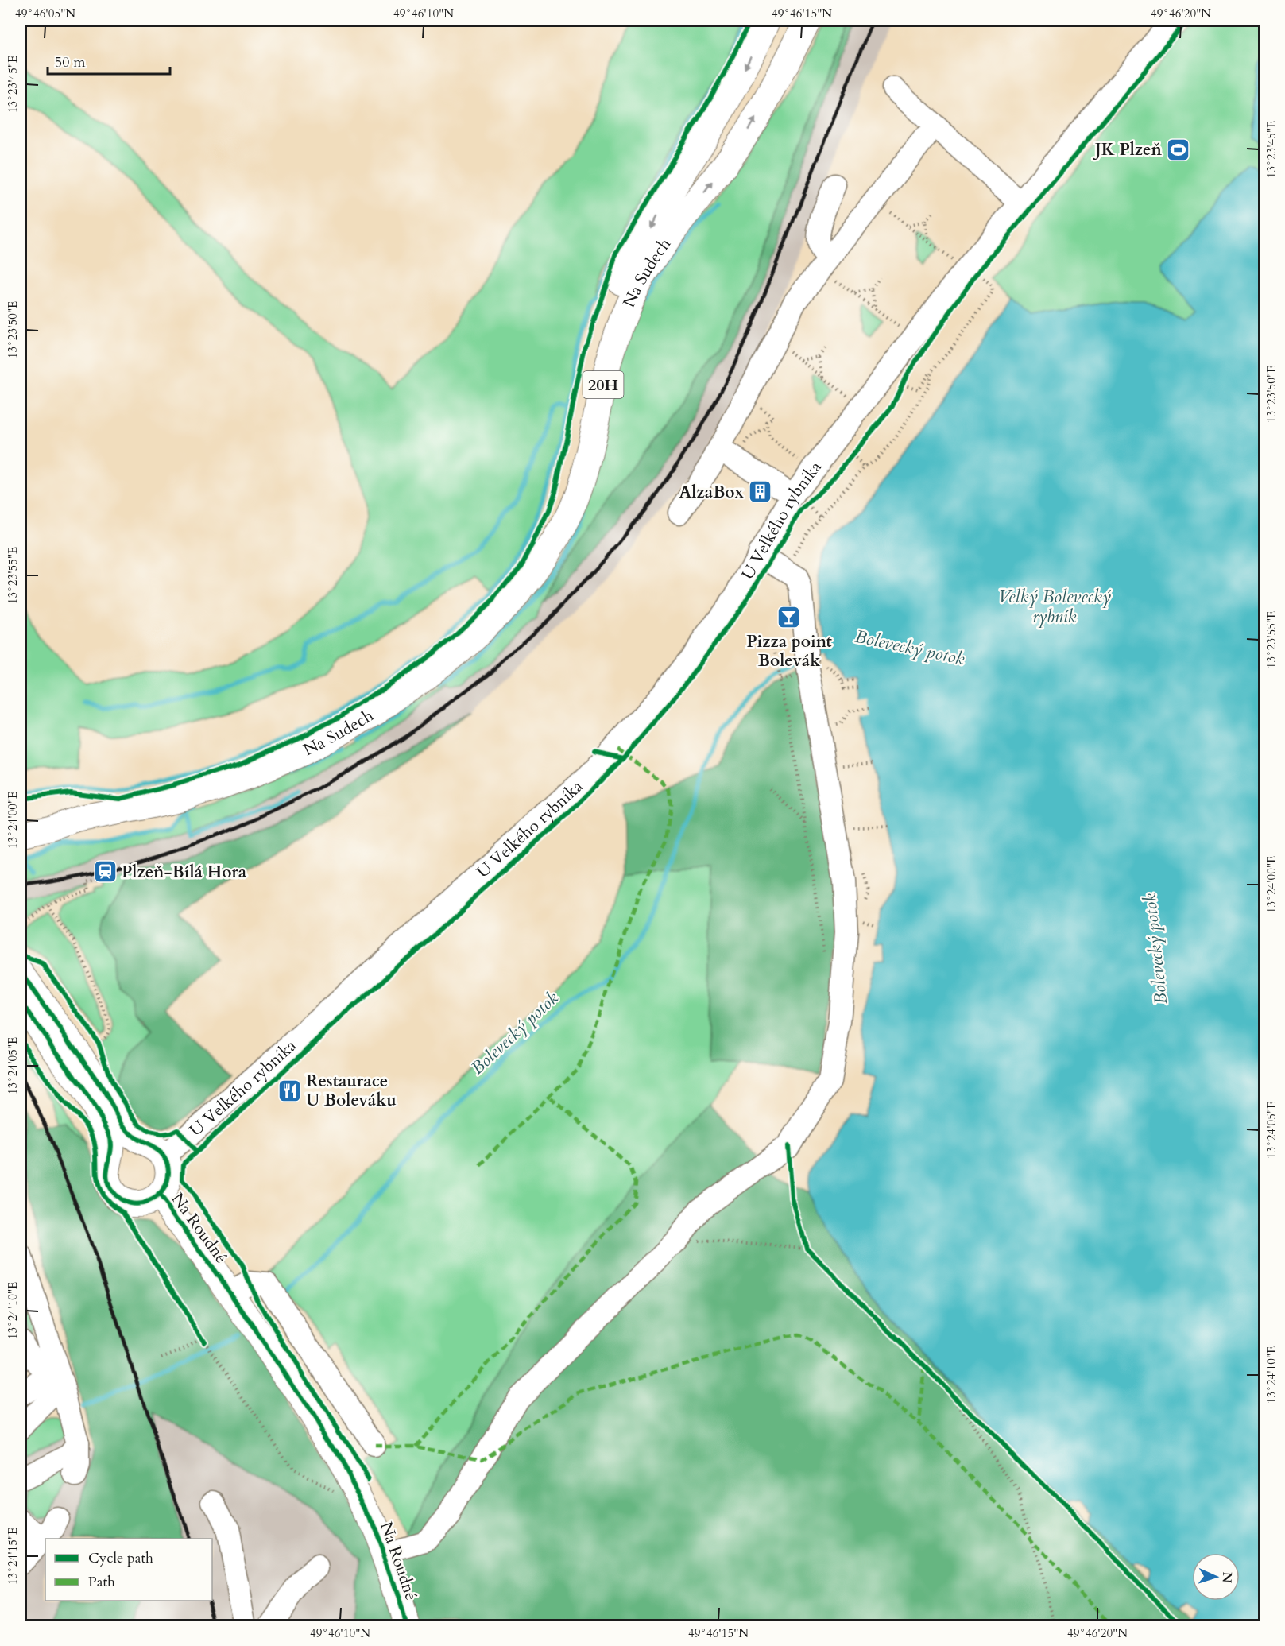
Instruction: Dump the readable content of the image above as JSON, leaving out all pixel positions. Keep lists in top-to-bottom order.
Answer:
{
  "streets": {
    "main road": ["Na Sudech", "20H", "Na Roudné"],
    "street": ["U Velkého rybníka"]
  },
  "crossings": [
    ["U Velkého rybníka", "Na Roudné"]
  ],
  "water": ["Velký Bolevecký rybník", "Bolevecký potok"],
  "places": {
    "sports": ["JK Plzeň"],
    "building": ["AlzaBox"],
    "bar": ["Pizza point Bolevák"],
    "station": ["Plzeň-Bílá Hora"],
    "restaurant": ["Restaurace U Boleváku"]
  },
  "legend": ["Cycle path", "Path"],
  "scale_bar": "50 m",
  "north": "right",
  "coordinates": [
    "49°46'05\"N",
    "49°46'10\"N",
    "49°46'15\"N",
    "49°46'20\"N",
    "13°23'45\"E",
    "13°23'50\"E",
    "13°23'55\"E",
    "13°24'00\"E",
    "13°24'05\"E",
    "13°24'10\"E",
    "13°24'15\"E"
  ]
}
